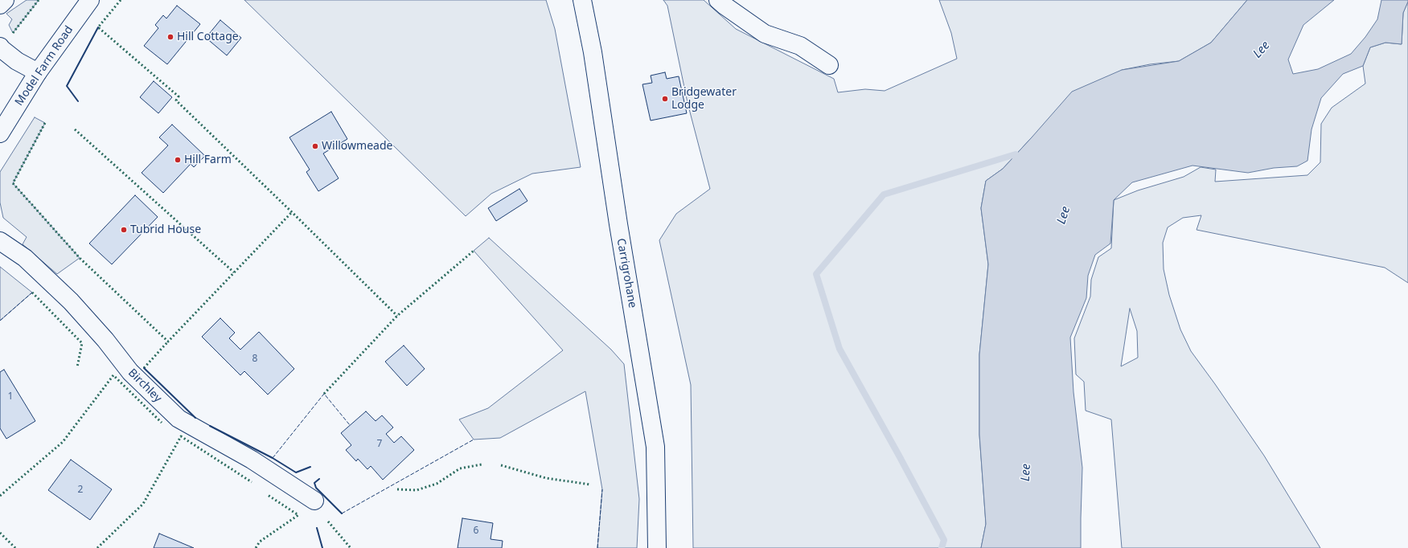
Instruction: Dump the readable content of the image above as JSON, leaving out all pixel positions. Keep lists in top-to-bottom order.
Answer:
{
  "streets": {
    "main road": ["Model Farm Road", "Carrigrohane", "Birchley"]
  },
  "water": ["Lee"],
  "places": [
    "Hill Cottage",
    "Bridgewater Lodge",
    "Willowmeade",
    "Hill Farm",
    "Tubrid House"
  ],
  "house_numbers": [
    "8",
    "1",
    "7",
    "2",
    "6"
  ]
}
